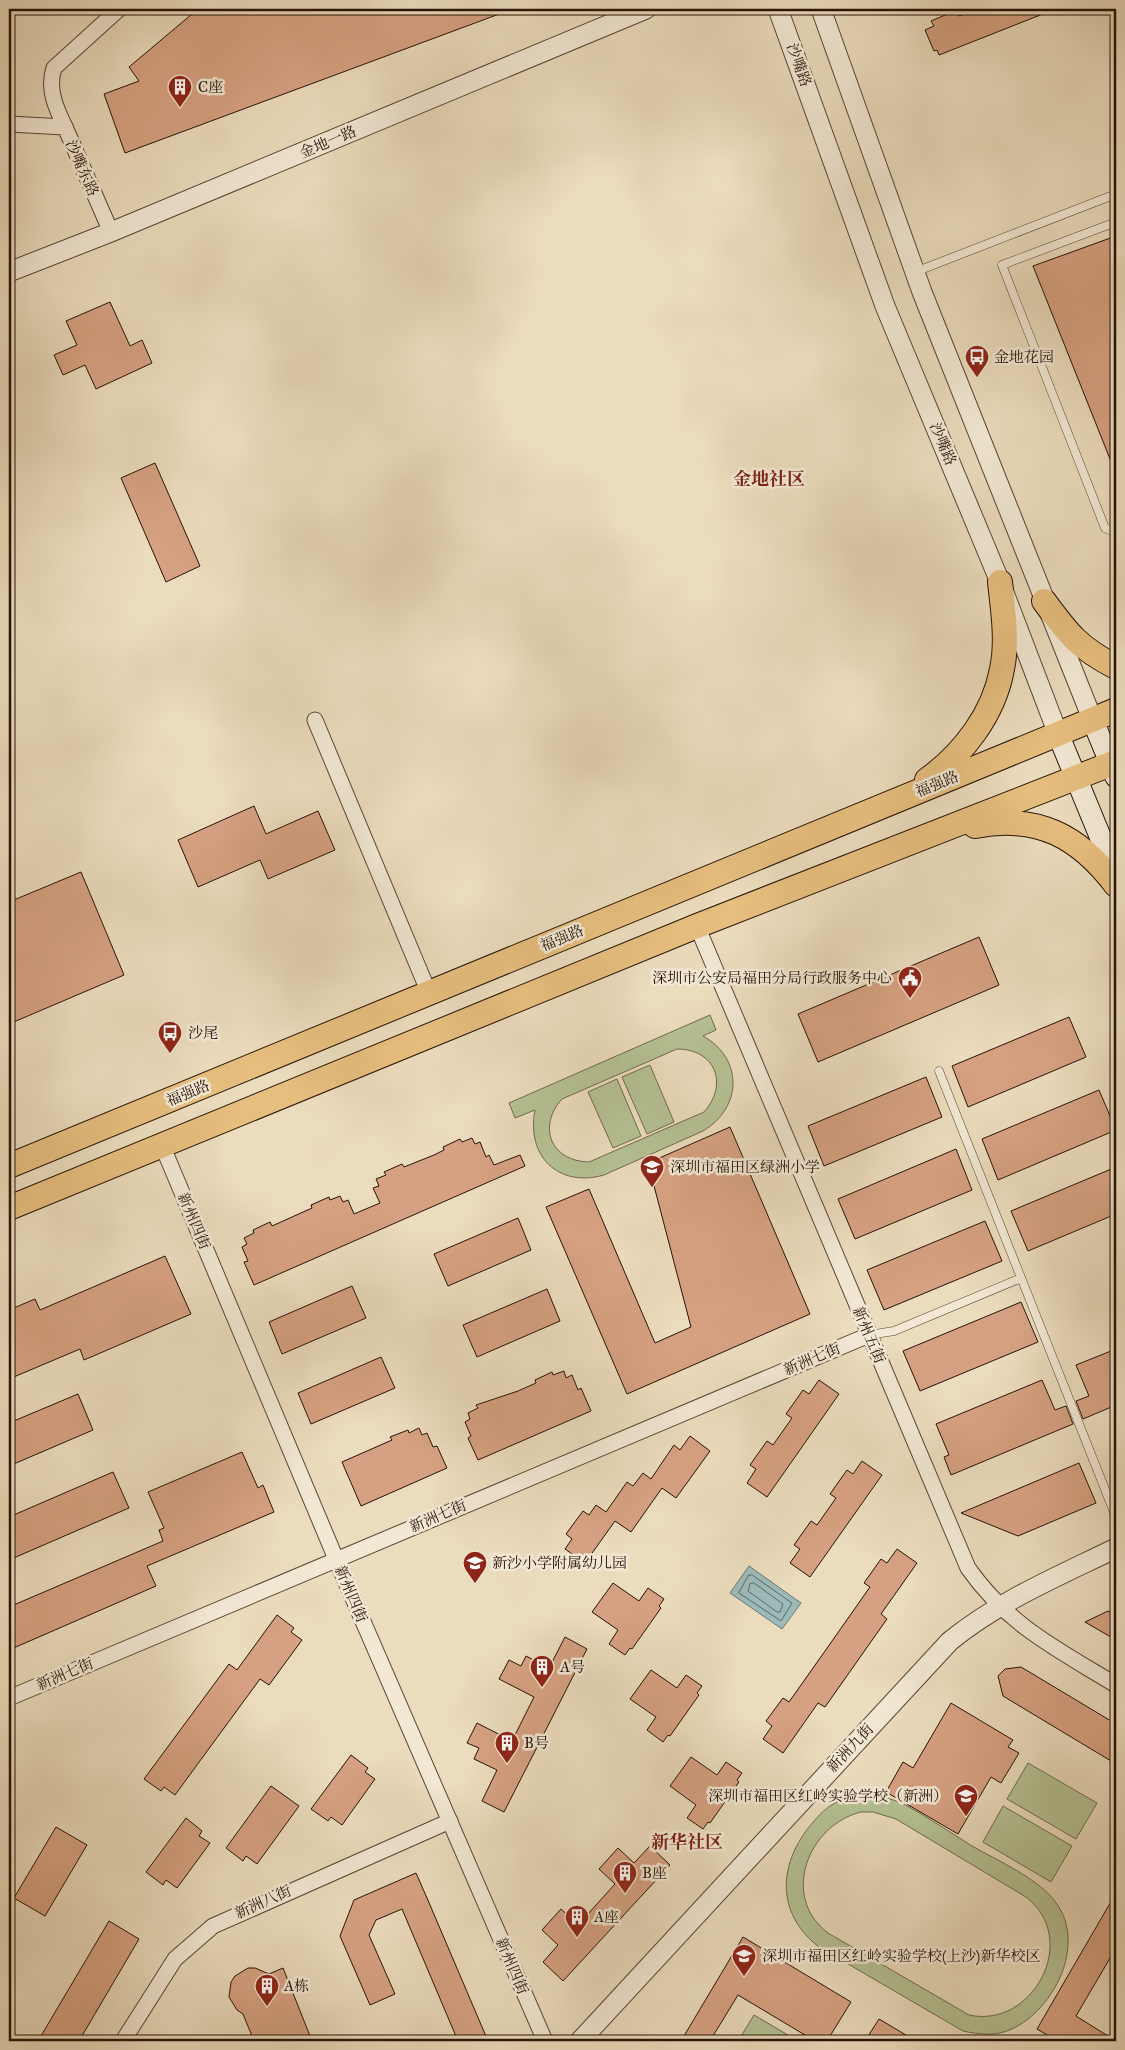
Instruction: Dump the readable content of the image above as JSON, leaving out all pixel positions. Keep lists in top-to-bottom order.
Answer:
{
  "streets": {
    "main road": ["沙嘴路", "福强路"],
    "street": [
      "金地一路",
      "沙嘴东路",
      "新州四街",
      "新州五街",
      "新洲七街",
      "新洲九街",
      "新洲八街"
    ]
  },
  "crossings": [
    ["沙嘴路", "福强路"],
    ["金地一路", "沙嘴东路"],
    ["新州四街", "新洲七街"],
    ["新州四街", "新洲八街"],
    ["新州五街", "新洲七街"],
    ["新州五街", "新洲九街"]
  ],
  "districts": ["金地社区", "新华社区"],
  "places": {
    "building": [
      "C座",
      "A号",
      "B号",
      "B座",
      "A座",
      "A栋"
    ],
    "bus stop": ["金地花园", "沙尾"],
    "public building": ["深圳市公安局福田分局行政服务中心"],
    "school or university": [
      "深圳市福田区绿洲小学",
      "新沙小学附属幼儿园",
      "深圳市福田区红岭实验学校（新洲）",
      "深圳市福田区红岭实验学校(上沙)新华校区"
    ]
  }
}
